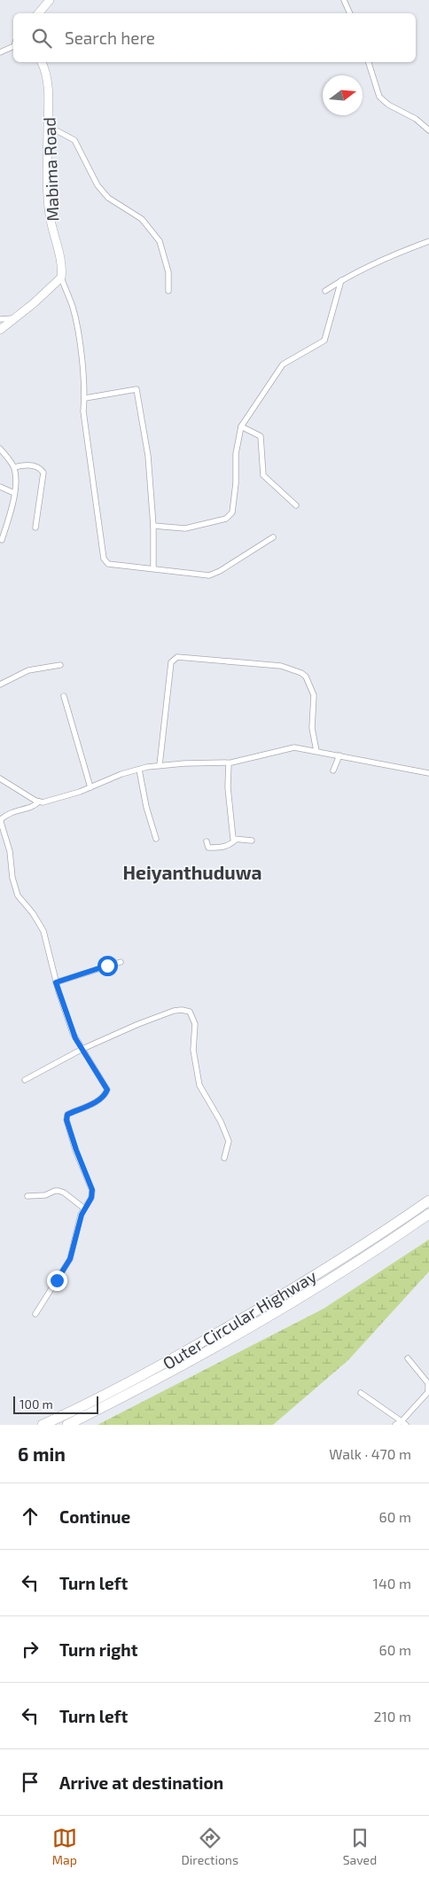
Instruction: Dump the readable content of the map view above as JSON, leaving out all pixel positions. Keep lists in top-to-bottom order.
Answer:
{
  "streets": {
    "highway": ["Outer Circular Highway"],
    "main road": ["Mabima Road"]
  },
  "districts": ["Heiyanthuduwa"],
  "scale_bar": "100 m",
  "north": "right",
  "page": {
    "search": "Search here",
    "scale": "100 m",
    "heading": ["6 min", "Walk · 470 m"],
    "list": [
      ["Continue", "60 m"],
      ["Turn left", "140 m"],
      ["Turn right", "60 m"],
      ["Turn left", "210 m"],
      "Arrive at destination"
    ],
    "nav": ["Map", "Directions", "Saved"]
  }
}
